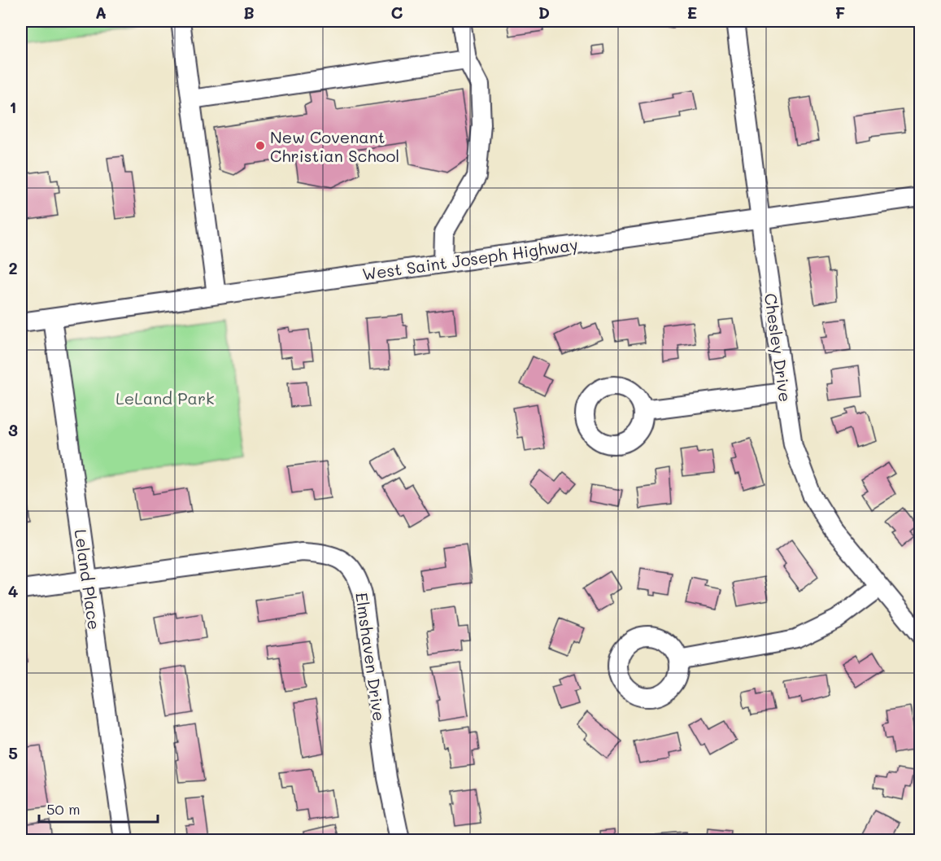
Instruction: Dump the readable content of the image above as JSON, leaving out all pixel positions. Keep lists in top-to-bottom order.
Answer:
{
  "streets": {
    "street": [
      "West Saint Joseph Highway",
      "Chesley Drive",
      "Leland Place",
      "Elmshaven Drive"
    ]
  },
  "crossings": [
    ["West Saint Joseph Highway", "Chesley Drive"],
    ["West Saint Joseph Highway", "Leland Place"],
    ["Leland Place", "Elmshaven Drive"]
  ],
  "parks": ["LeLand Park"],
  "places": ["New Covenant Christian School"],
  "scale_bar": "50 m",
  "grid": {
    "columns": [
      "A",
      "B",
      "C",
      "D",
      "E",
      "F"
    ],
    "rows": [
      "1",
      "2",
      "3",
      "4",
      "5"
    ]
  }
}
